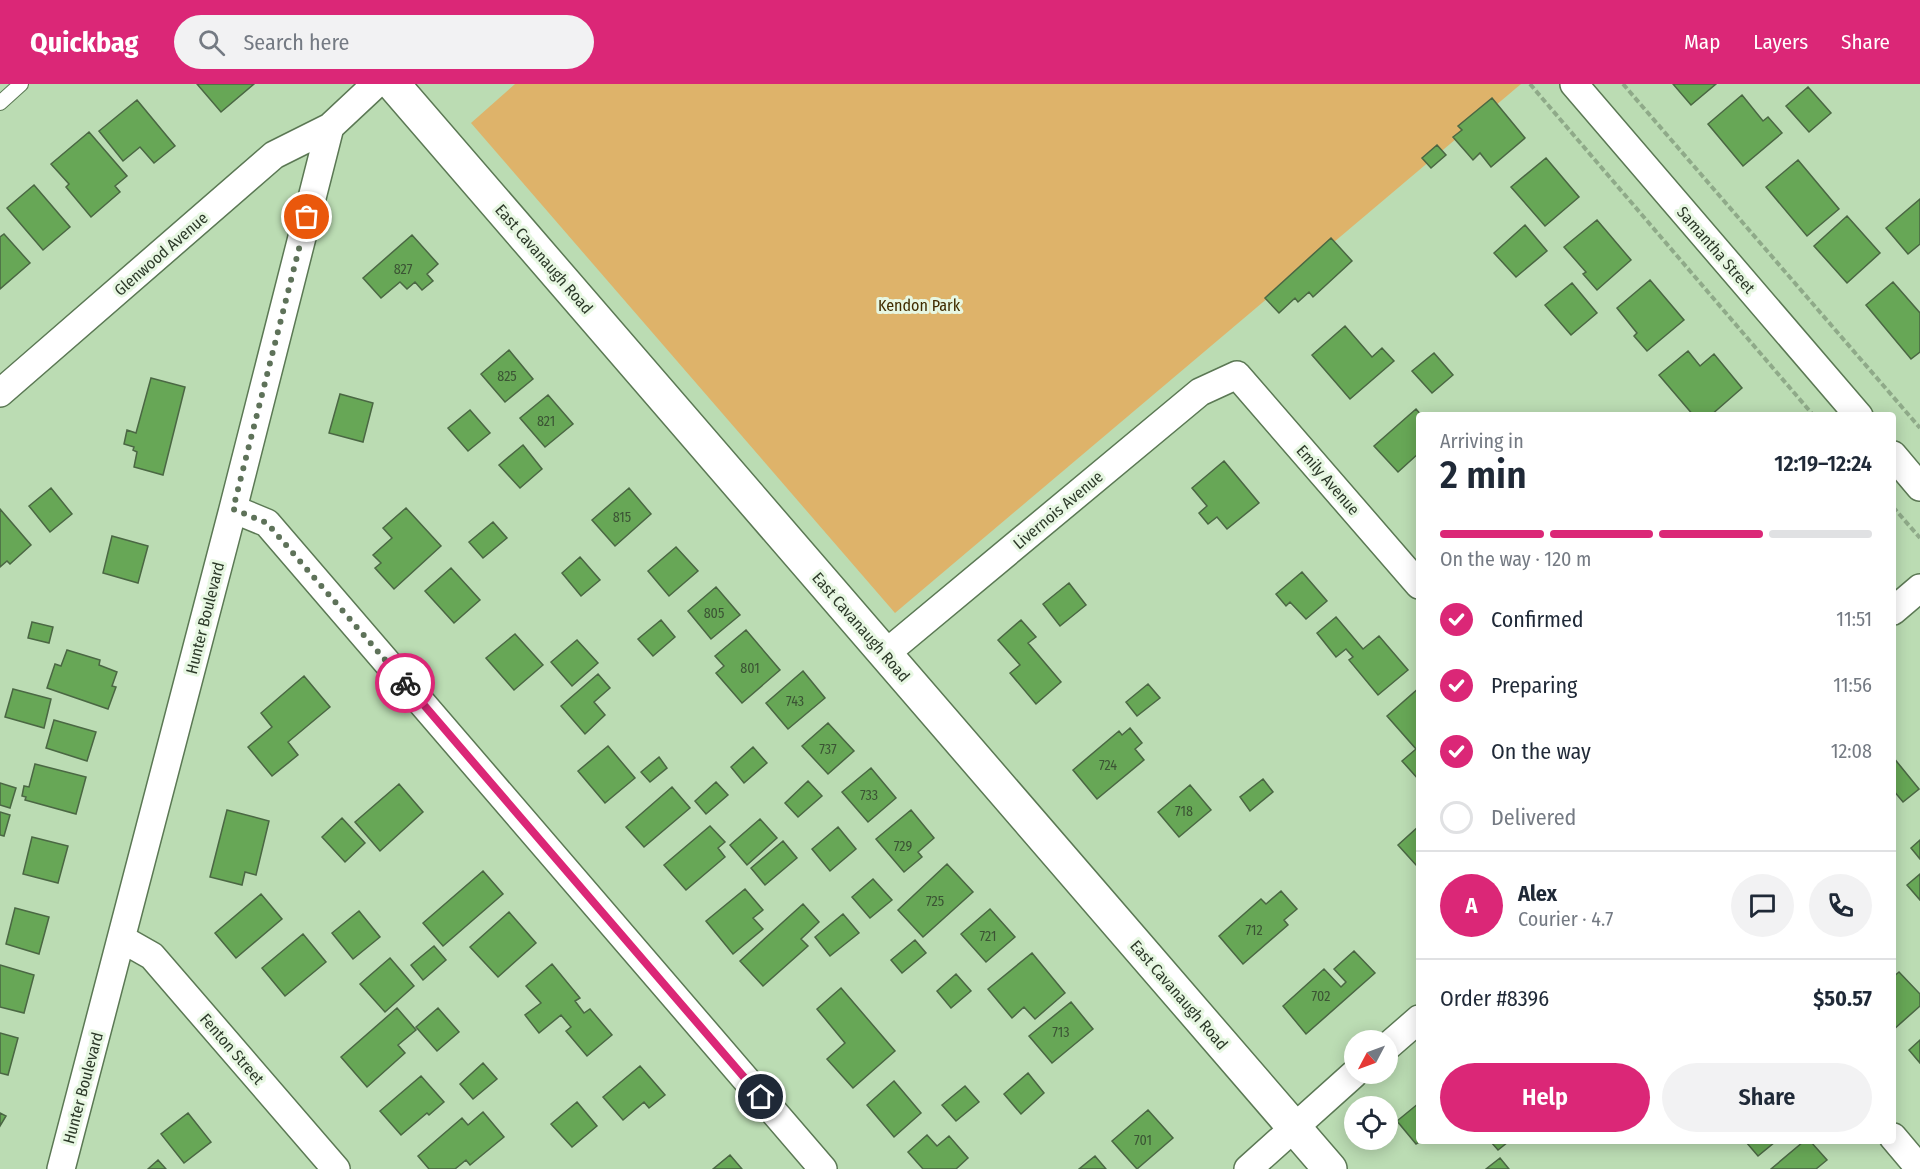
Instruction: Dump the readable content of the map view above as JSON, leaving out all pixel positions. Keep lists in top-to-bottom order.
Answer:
{
  "streets": {
    "street": [
      "Samantha Street",
      "Glenwood Avenue",
      "East Cavanaugh Road",
      "Emily Avenue",
      "Livernois Avenue",
      "Hunter Boulevard",
      "Fenton Street"
    ]
  },
  "crossings": [
    ["Glenwood Avenue", "Hunter Boulevard"],
    ["East Cavanaugh Road", "Livernois Avenue"],
    ["Emily Avenue", "Livernois Avenue"],
    ["Hunter Boulevard", "Fenton Street"]
  ],
  "parks": ["Kendon Park"],
  "house_numbers": [
    "827",
    "825",
    "821",
    "815",
    "805",
    "801",
    "743",
    "737",
    "724",
    "733",
    "718",
    "729",
    "725",
    "712",
    "721",
    "702",
    "713",
    "701"
  ],
  "north": "bottom left",
  "page": {
    "header": "Quickbag",
    "search": "Search here",
    "nav": ["Map", "Layers", "Share"],
    "heading": ["2 min", "Arriving in", "12:19–12:24"],
    "panel": [
      "Alex",
      "Courier · 4.7",
      "Order #8396",
      "$50.57"
    ],
    "bar": "On the way · 120 m",
    "list": [
      ["Confirmed", "11:51"],
      ["Preparing", "11:56"],
      ["On the way", "12:08"],
      "Delivered"
    ],
    "round": "A",
    "buttons": ["Help", "Share"]
  }
}
